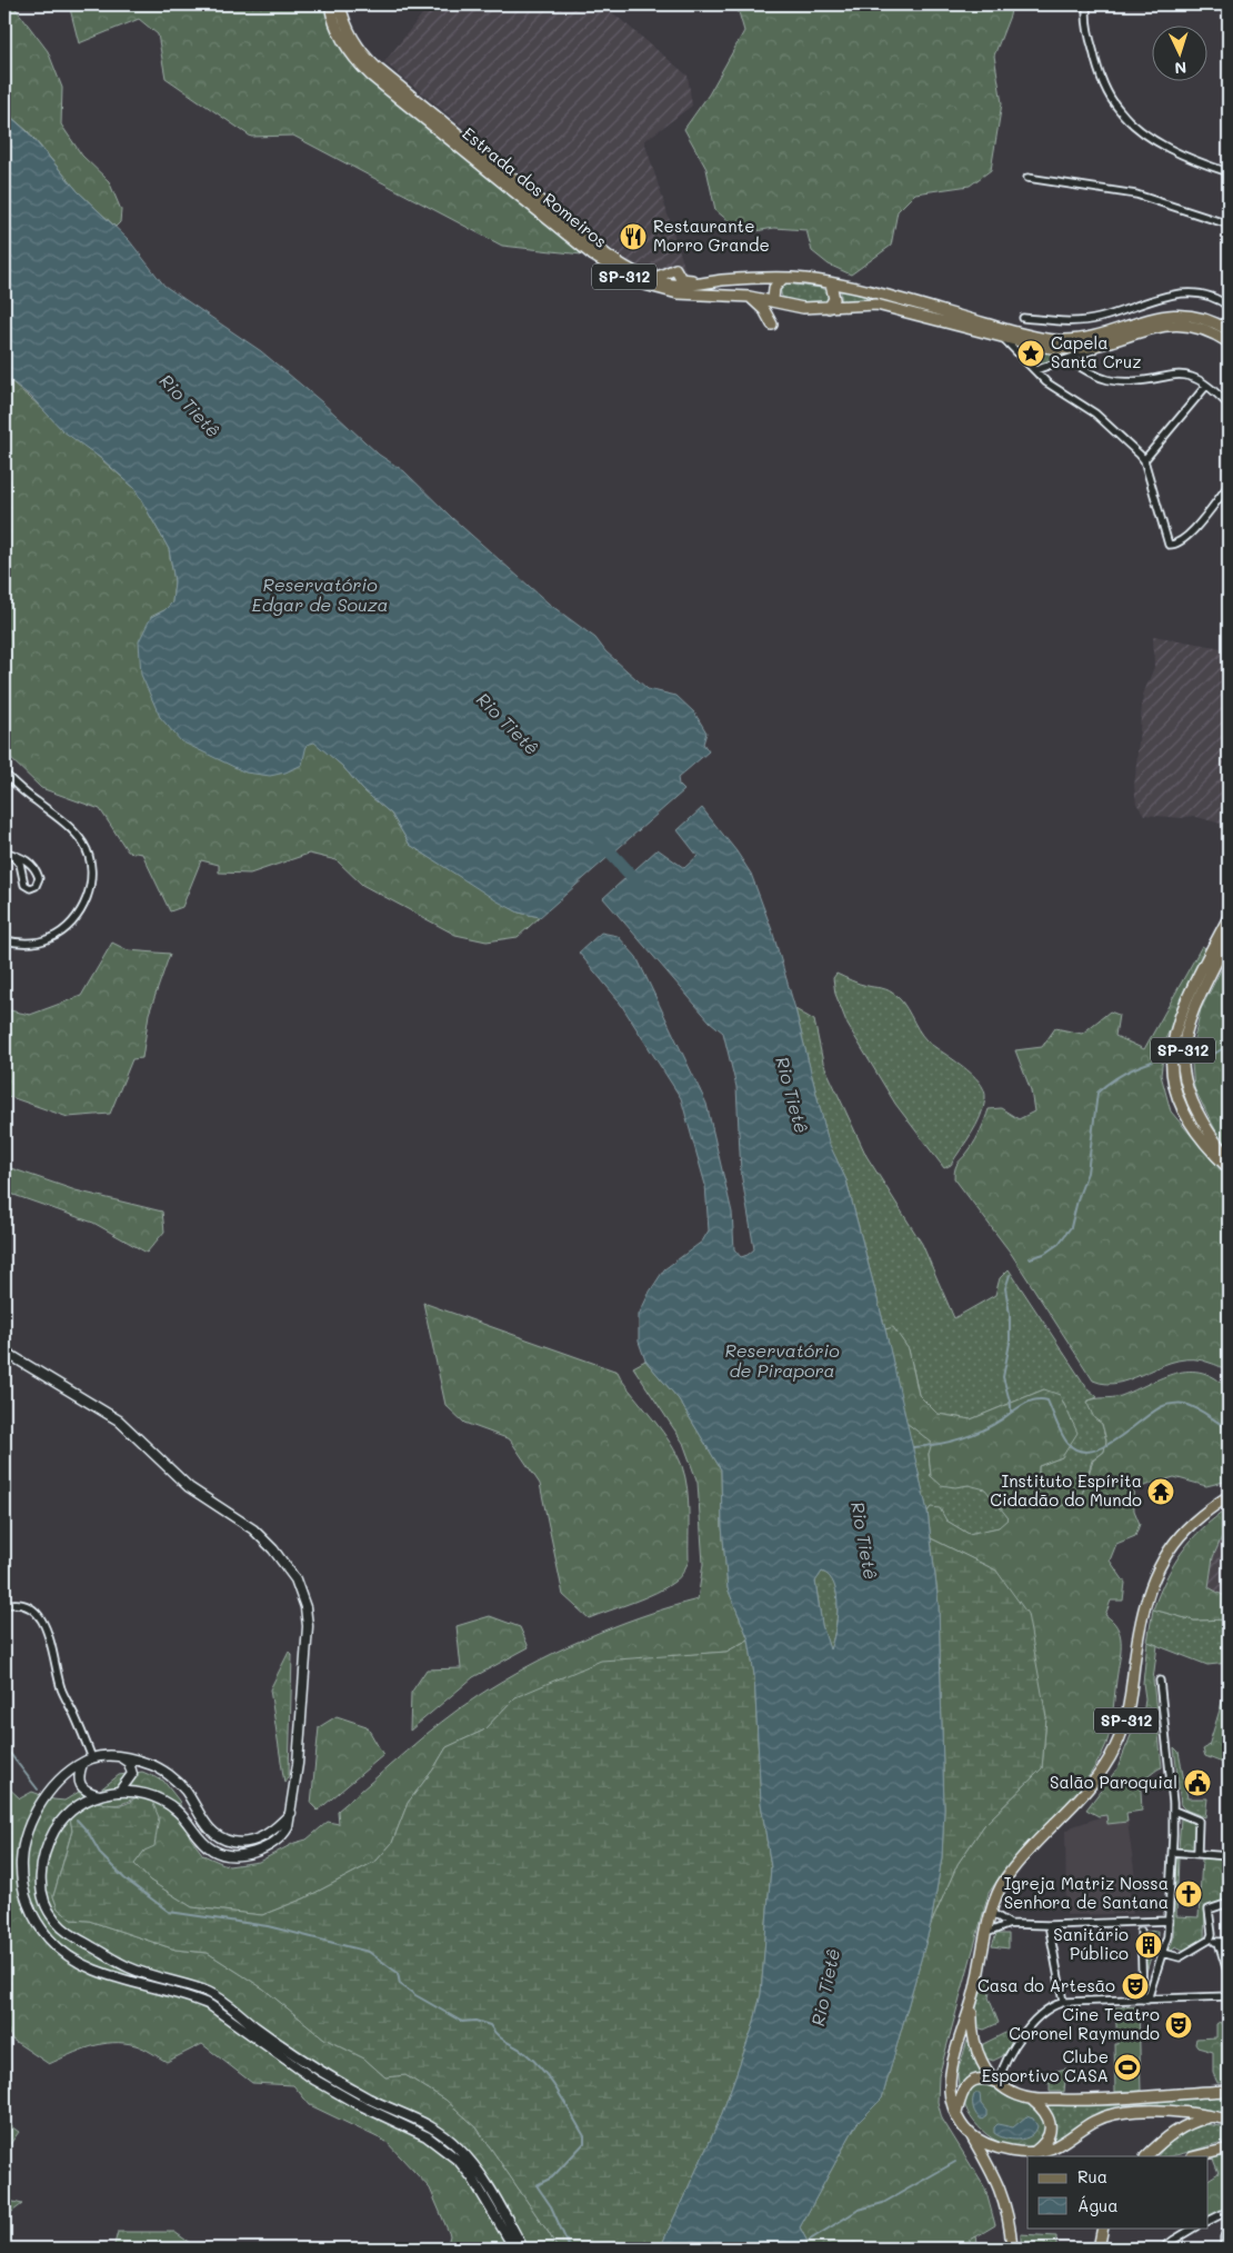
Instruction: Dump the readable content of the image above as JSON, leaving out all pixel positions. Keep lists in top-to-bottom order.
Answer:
{
  "streets": {
    "main road": ["Estrada dos Romeiros", "SP-312"]
  },
  "water": ["Rio Tietê", "Reservatório Edgar de Souza", "Reservatório de Pirapora"],
  "places": {
    "restaurant": ["Restaurante Morro Grande"],
    "place": ["Capela Santa Cruz"],
    "temple": ["Instituto Espírita Cidadão do Mundo"],
    "public building": ["Salão Paroquial"],
    "church": ["Igreja Matriz Nossa Senhora de Santana"],
    "building": ["Sanitário Público"],
    "theatre": ["Casa do Artesão", "Cine Teatro Coronel Raymundo"],
    "sports": ["Clube Esportivo CASA"]
  },
  "legend": ["Rua", "Água"],
  "north": "bottom"
}
